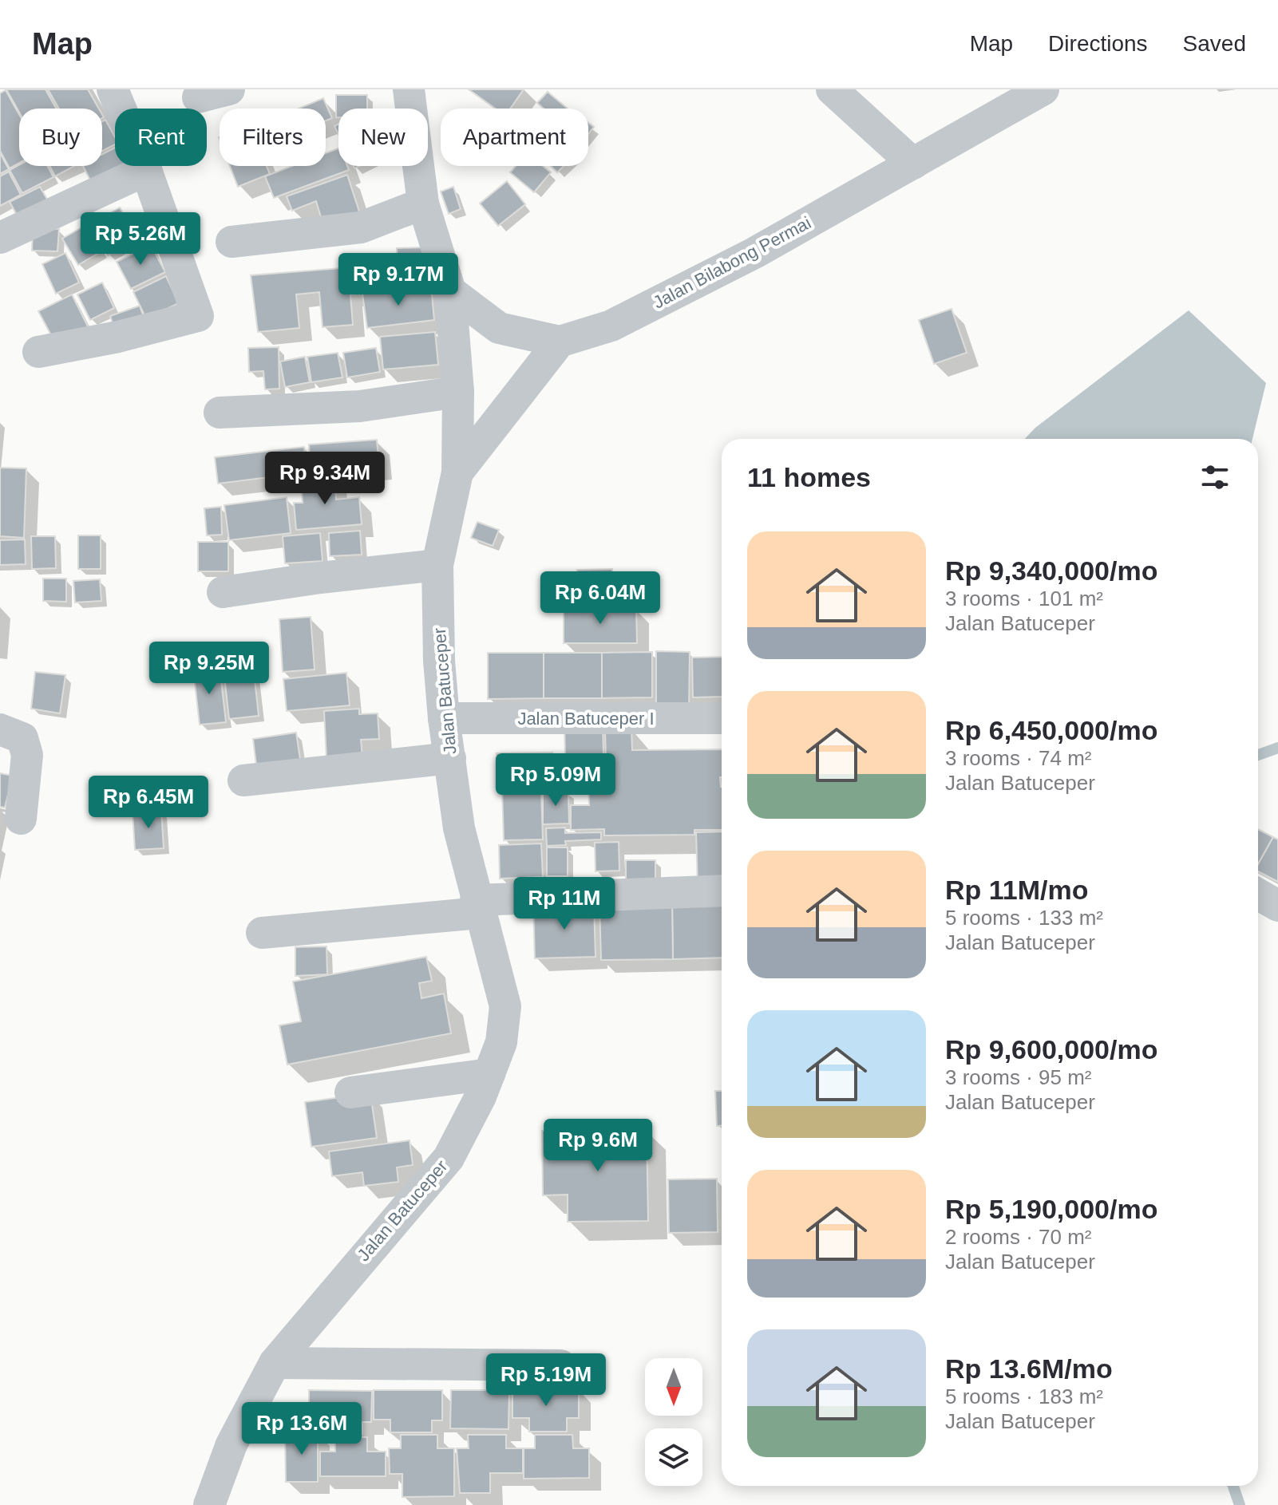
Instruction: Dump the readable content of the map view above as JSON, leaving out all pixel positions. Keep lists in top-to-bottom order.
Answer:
{
  "streets": {
    "street": ["Jalan Bilabong Permai", "Jalan Batuceper", "Jalan Batuceper I"]
  },
  "crossings": [
    ["Jalan Batuceper", "Jalan Batuceper I"]
  ],
  "north": "bottom",
  "page": {
    "header": "Map",
    "nav": ["Map", "Directions", "Saved"],
    "chip": [
      "Buy",
      "Rent",
      "Filters",
      "New",
      "Apartment"
    ],
    "price": [
      "Rp 5.26M",
      "Rp 9.17M",
      "Rp 9.34M",
      "Rp 6.04M",
      "Rp 9.25M",
      "Rp 5.09M",
      "Rp 6.45M",
      "Rp 11M",
      "Rp 9.6M",
      "Rp 5.19M",
      "Rp 13.6M"
    ],
    "heading": "11 homes",
    "list": [
      {
        "name": "Rp 9,340,000/mo",
        "note": "3 rooms · 101 m² · Jalan Batuceper"
      },
      {
        "name": "Rp 6,450,000/mo",
        "note": "3 rooms · 74 m² · Jalan Batuceper"
      },
      {
        "name": "Rp 11M/mo",
        "note": "5 rooms · 133 m² · Jalan Batuceper"
      },
      {
        "name": "Rp 9,600,000/mo",
        "note": "3 rooms · 95 m² · Jalan Batuceper"
      },
      {
        "name": "Rp 5,190,000/mo",
        "note": "2 rooms · 70 m² · Jalan Batuceper"
      },
      {
        "name": "Rp 13.6M/mo",
        "note": "5 rooms · 183 m² · Jalan Batuceper"
      }
    ]
  }
}
